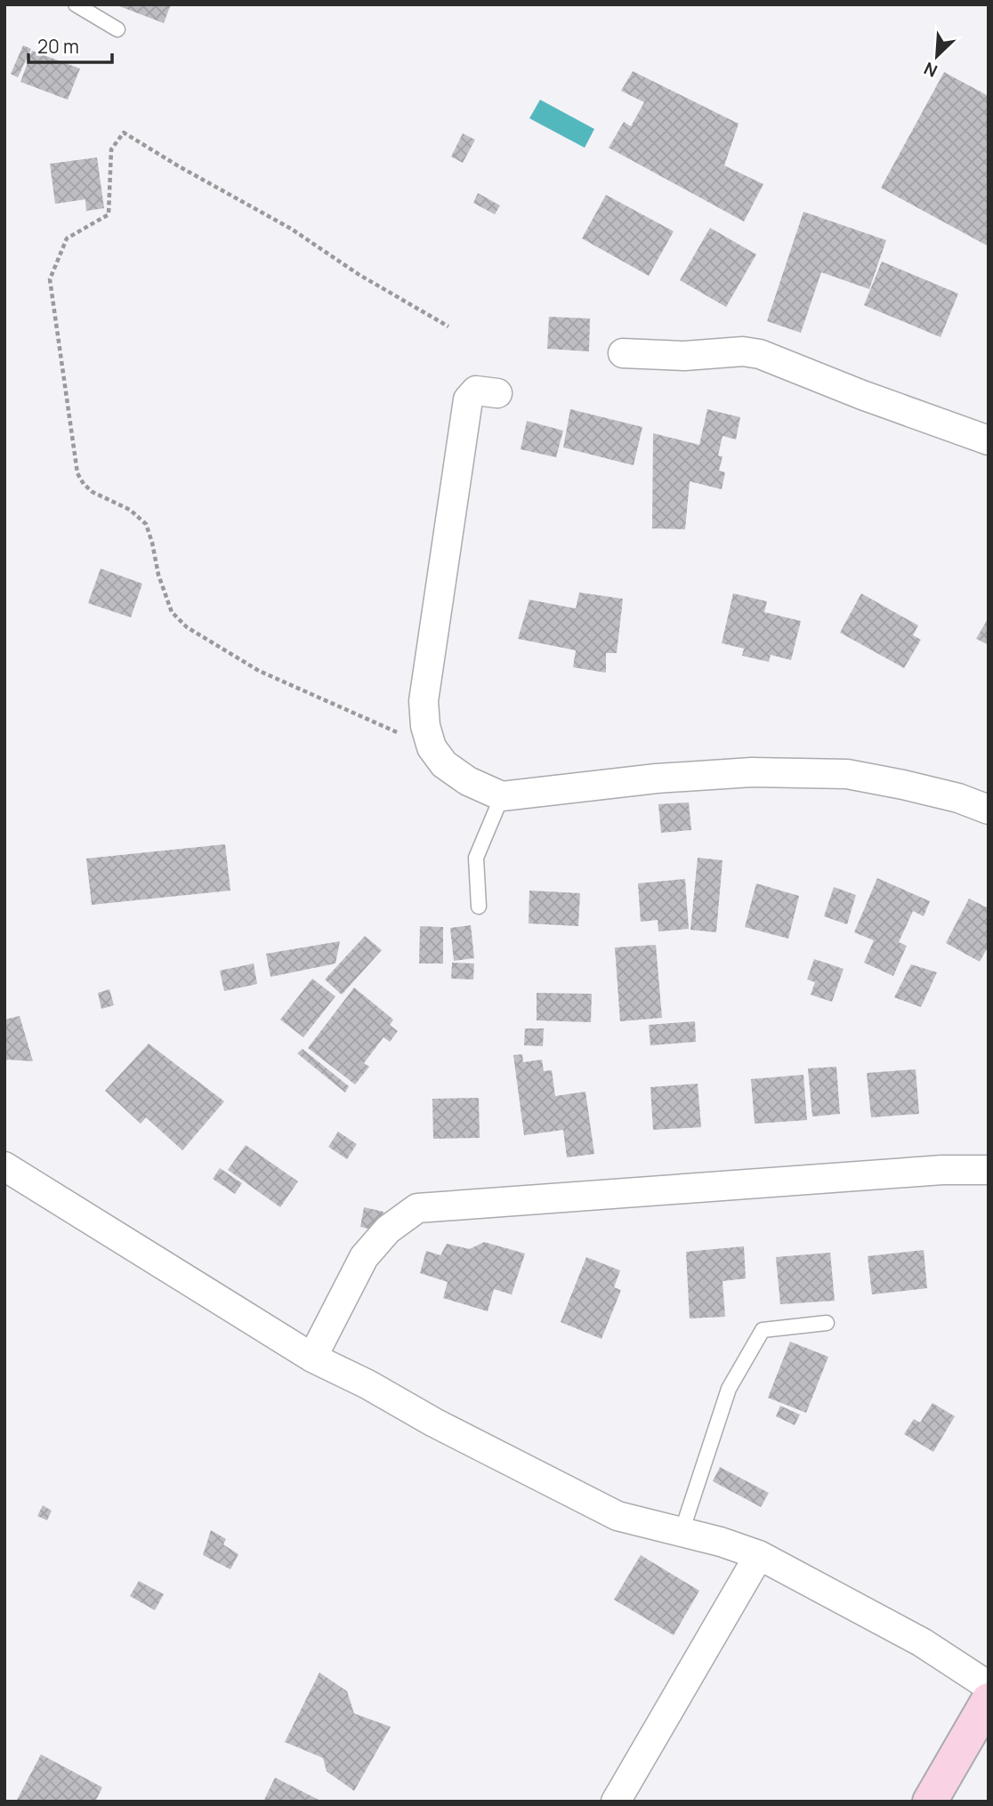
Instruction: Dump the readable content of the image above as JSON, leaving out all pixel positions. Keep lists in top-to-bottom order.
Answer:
{
  "scale_bar": "20 m",
  "north": "bottom left"
}
